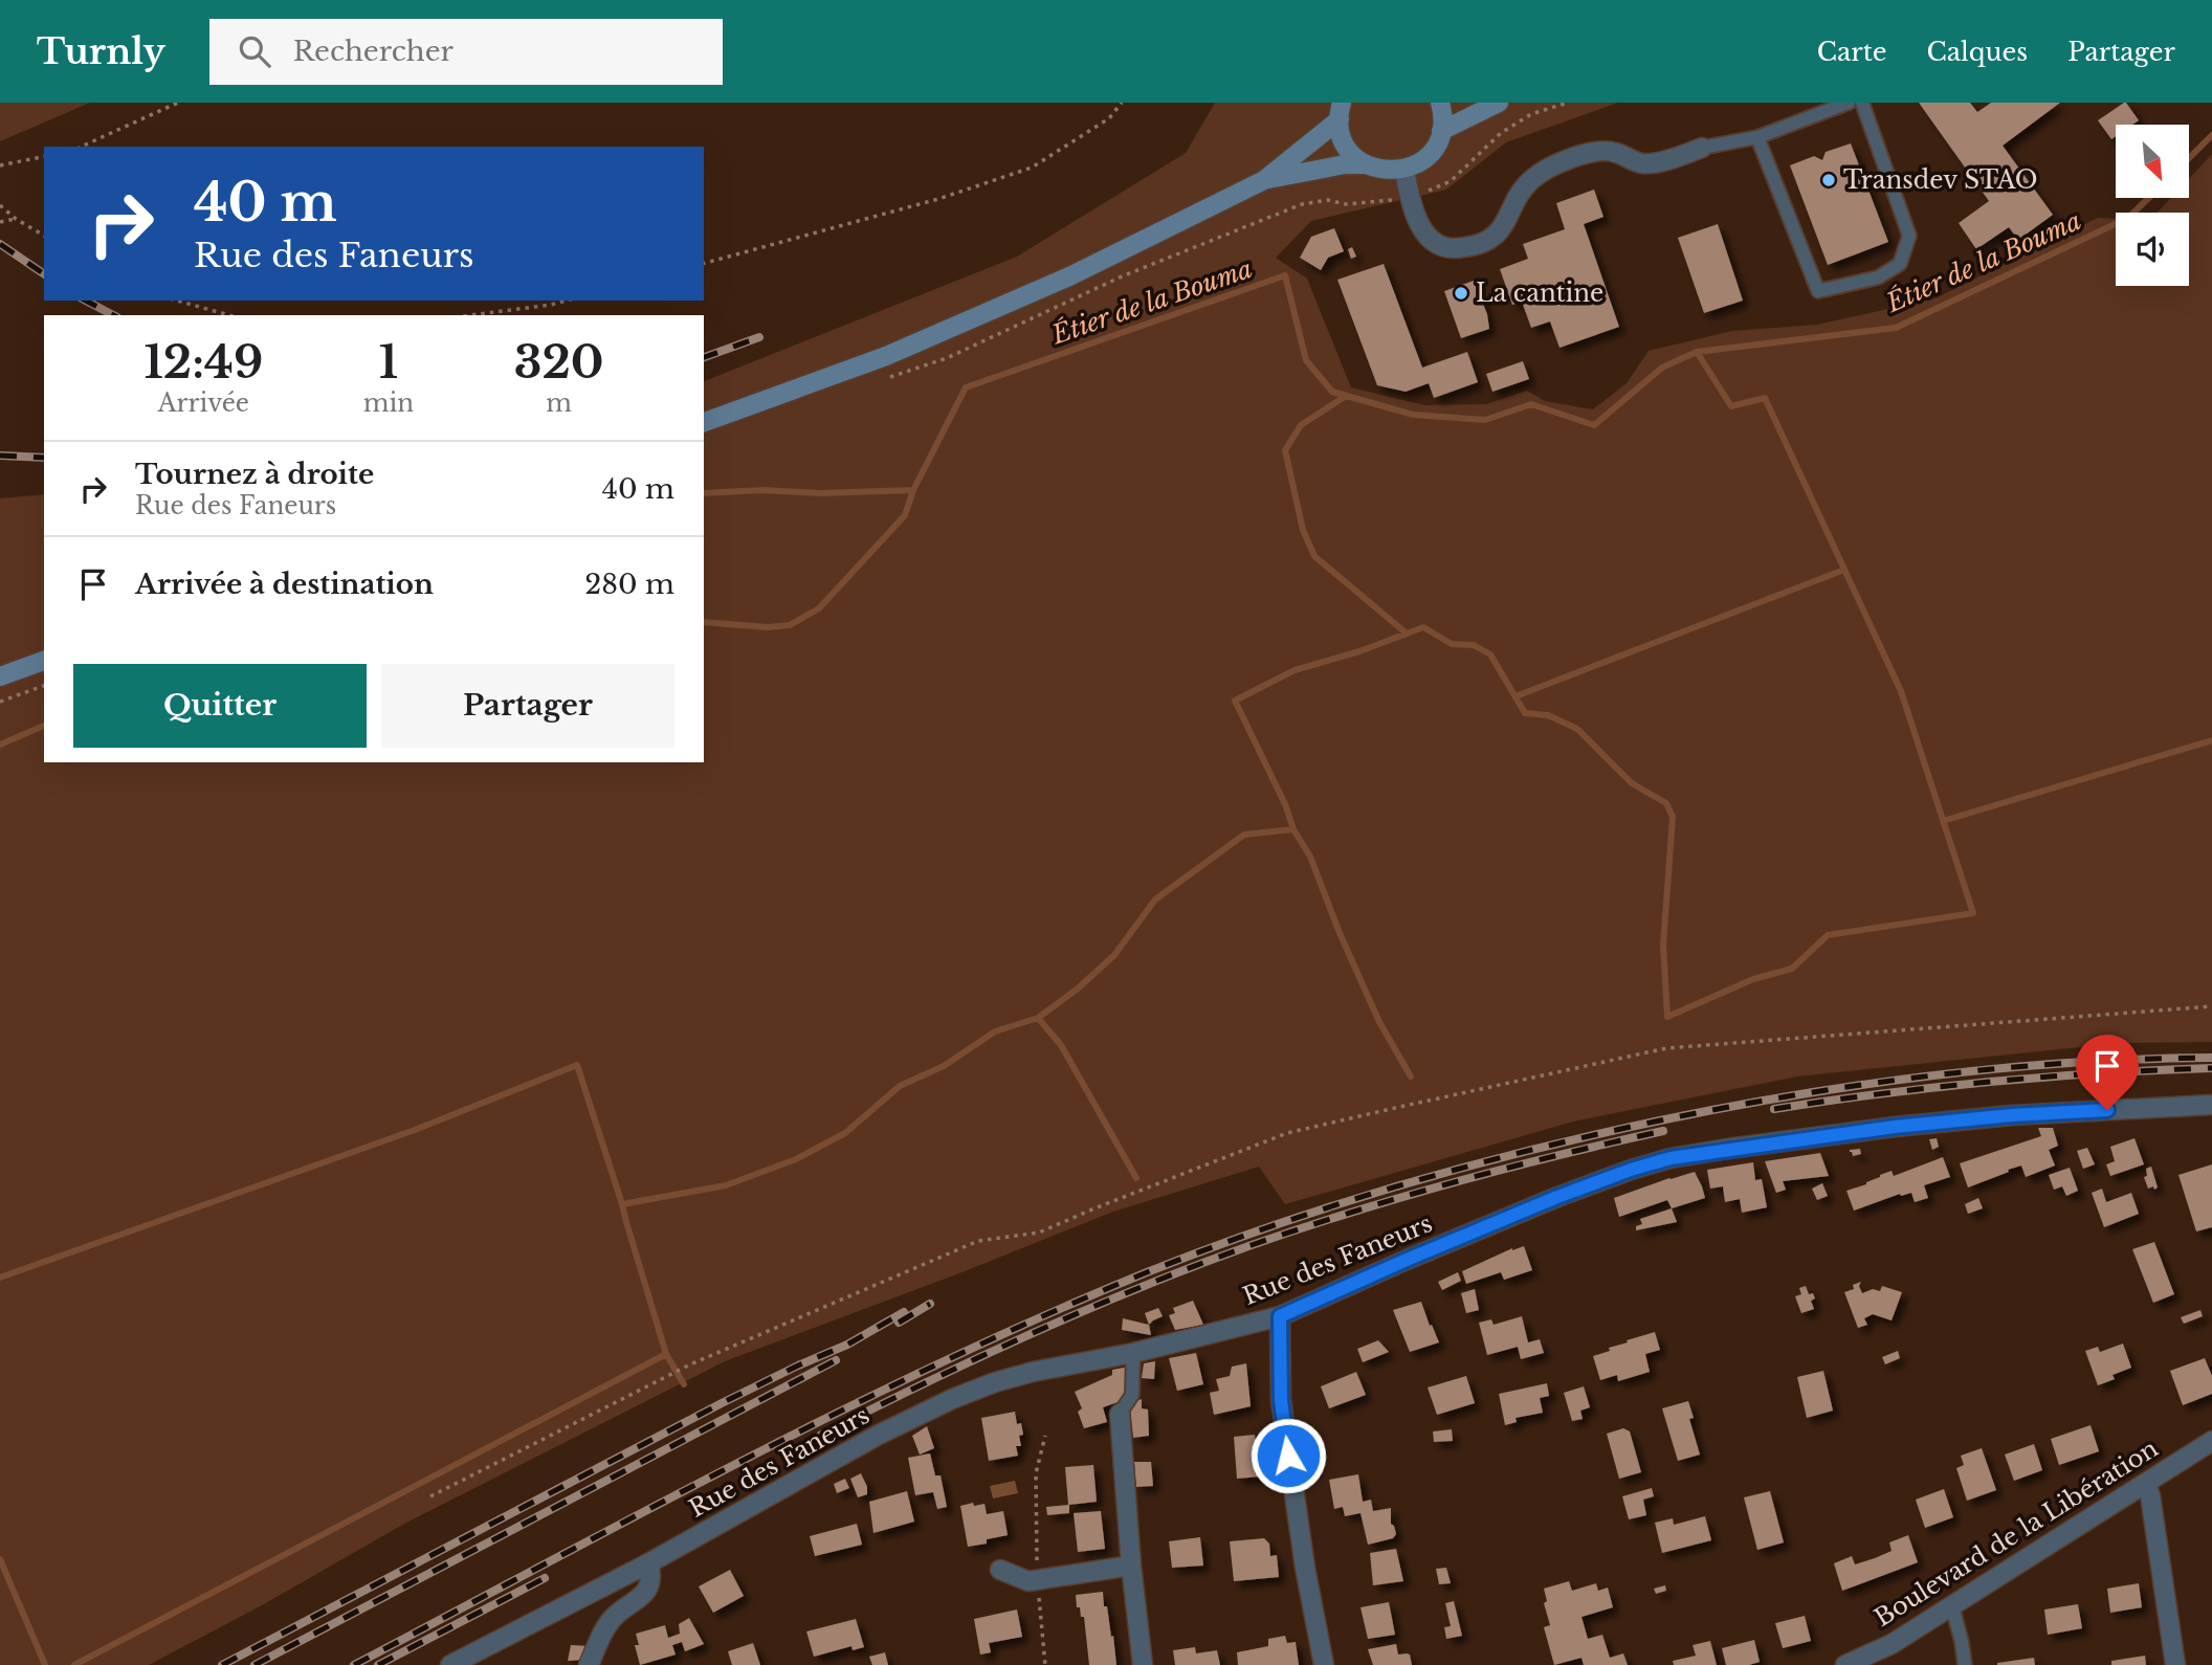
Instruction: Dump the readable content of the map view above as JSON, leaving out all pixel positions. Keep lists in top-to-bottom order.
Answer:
{
  "streets": {
    "street": ["Rue des Faneurs", "Boulevard de la Libération"]
  },
  "water": ["Étier de la Bouma"],
  "places": ["Transdev STAO", "La cantine"],
  "north": "bottom right",
  "page": {
    "header": "Turnly",
    "search": "Rechercher",
    "nav": ["Carte", "Calques", "Partager"],
    "turn": ["40 m", "Rue des Faneurs"],
    "eta": [
      "12:49",
      "Arrivée",
      "1",
      "min",
      "320",
      "m"
    ],
    "list": [
      {
        "name": "Tournez à droite",
        "note": "Rue des Faneurs",
        "value": "40 m"
      },
      {
        "name": "Arrivée à destination",
        "value": "280 m"
      }
    ],
    "buttons": ["Quitter", "Partager"]
  }
}
